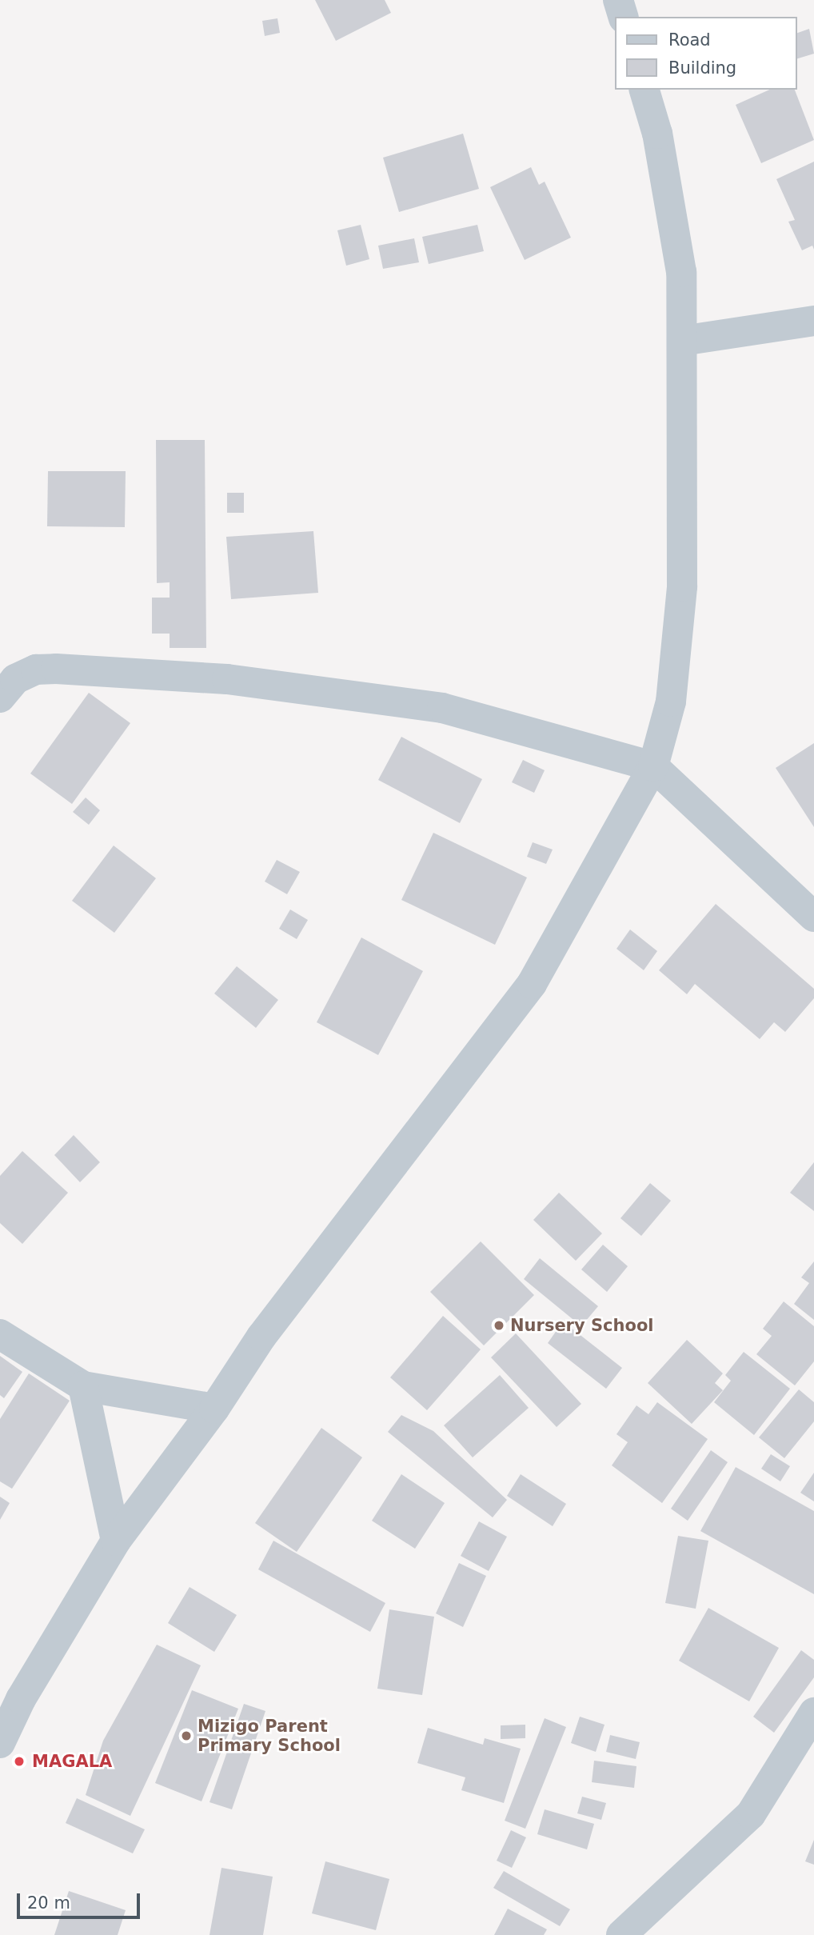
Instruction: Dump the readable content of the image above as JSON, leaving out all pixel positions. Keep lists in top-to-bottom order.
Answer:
{
  "places": ["Nursery School", "Mizigo Parent Primary School", "MAGALA"],
  "legend": ["Road", "Building"],
  "scale_bar": "20 m"
}
